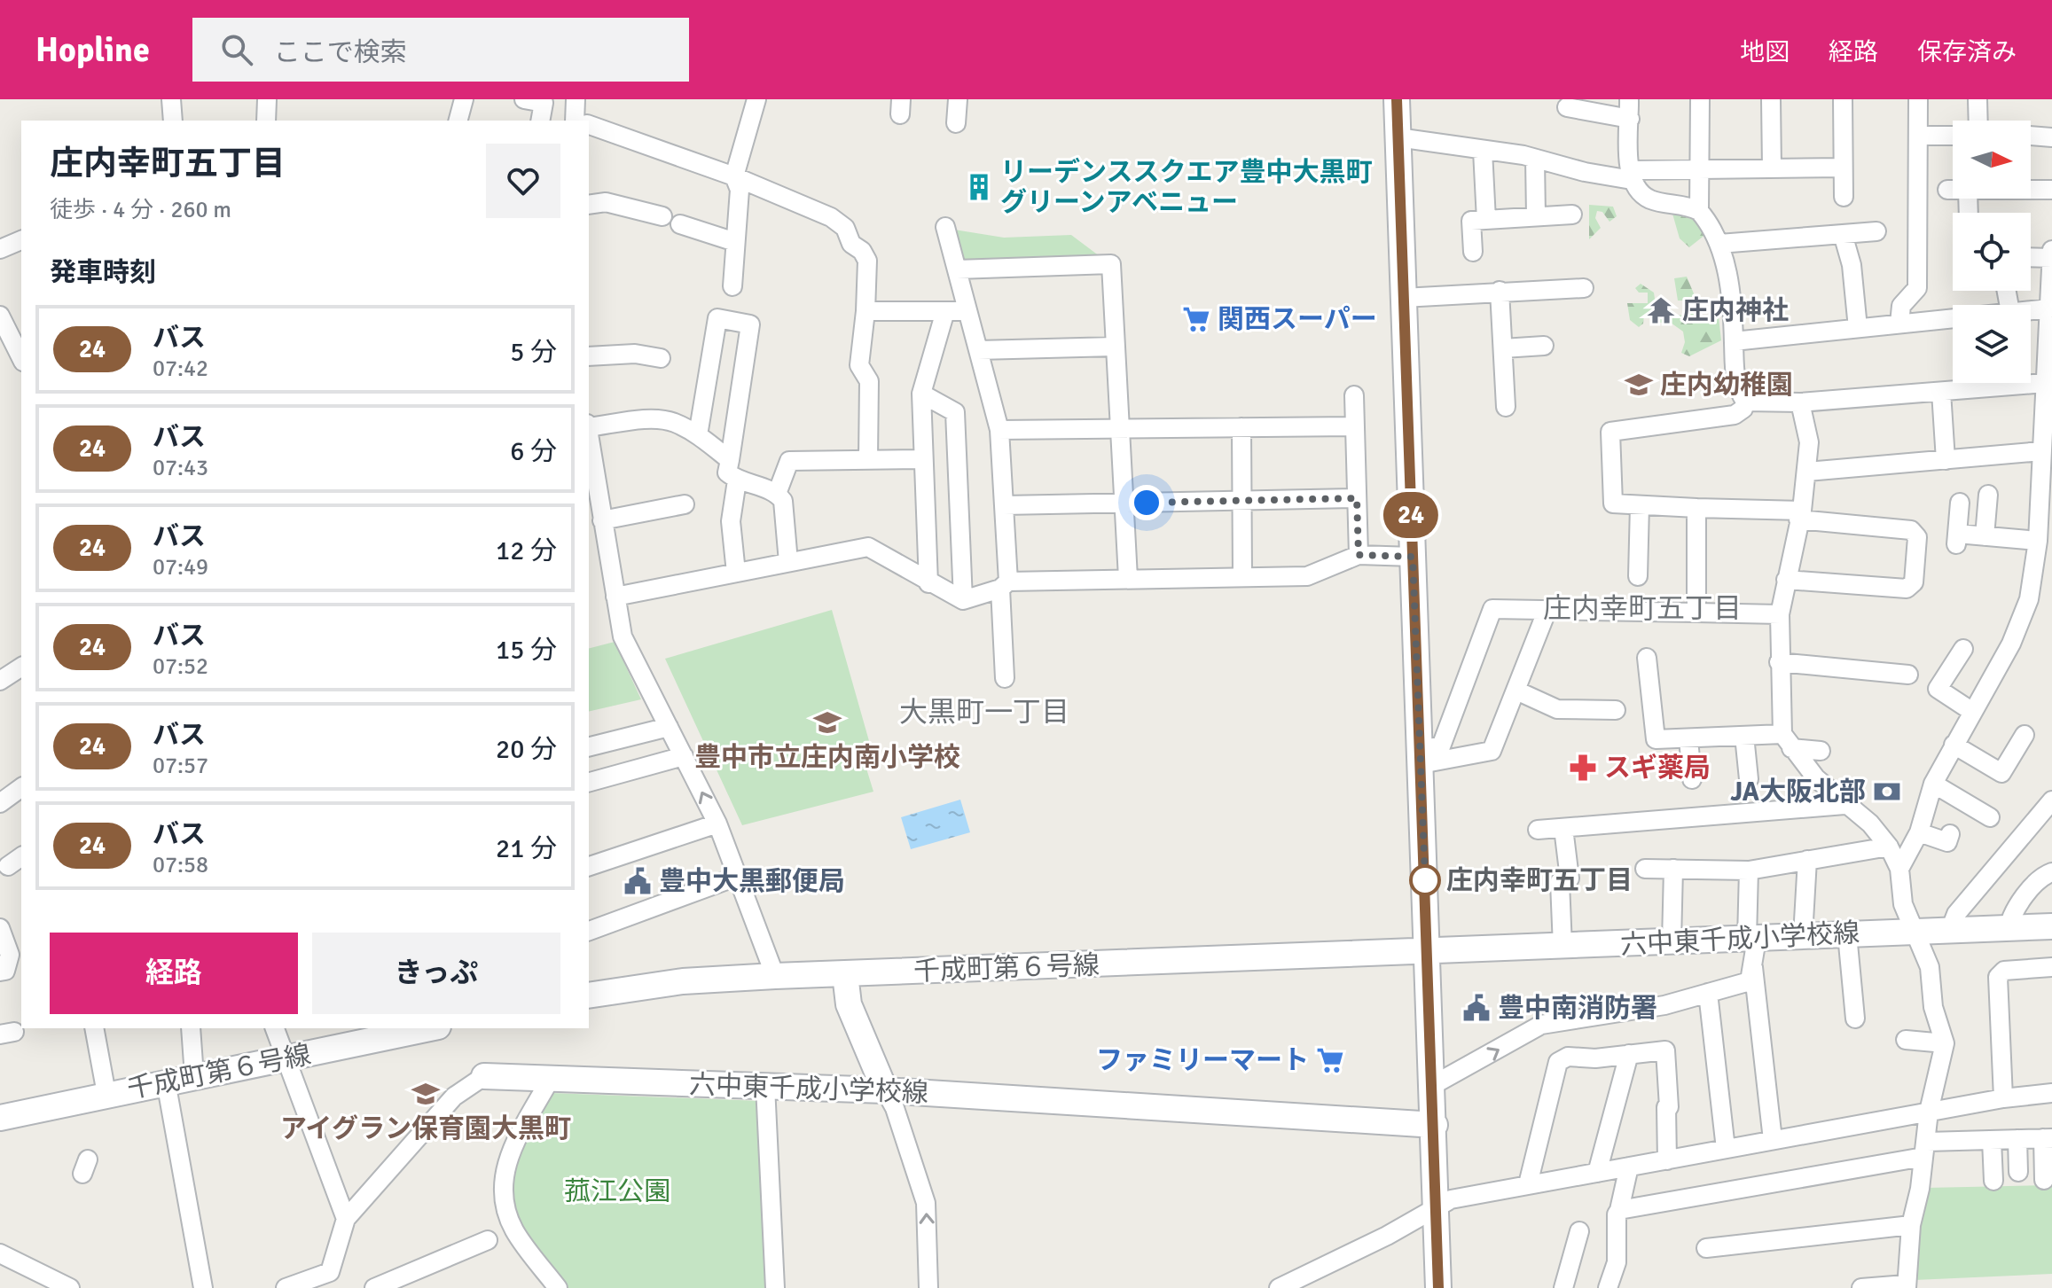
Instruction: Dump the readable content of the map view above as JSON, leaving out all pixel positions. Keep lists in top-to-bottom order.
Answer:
{
  "streets": {
    "street": ["六中東千成小学校線", "千成町第６号線"]
  },
  "crossings": [
    ["六中東千成小学校線", "千成町第６号線"]
  ],
  "districts": ["庄内幸町五丁目", "大黒町一丁目"],
  "parks": ["菰江公園"],
  "places": {
    "building": ["リーデンススクエア豊中大黒町 グリーンアベニュー"],
    "temple": ["庄内神社"],
    "supermarket": ["関西スーパー", "ファミリーマート"],
    "school or university": ["庄内幼稚園", "豊中市立庄内南小学校", "アイグラン保育園大黒町"],
    "pharmacy": ["スギ薬局"],
    "bank": ["JA大阪北部"],
    "other": ["庄内幸町五丁目"],
    "public building": ["豊中大黒郵便局", "豊中南消防署"]
  },
  "lines": ["bus line 24"],
  "north": "right",
  "page": {
    "header": "Hopline",
    "search": "ここで検索",
    "nav": ["地図", "経路", "保存済み"],
    "on_map": "24",
    "heading": [
      ["庄内幸町五丁目", "徒歩 · 4 分 · 260 m"],
      "発車時刻"
    ],
    "list": [
      {
        "mark": "24",
        "name": "バス",
        "note": "07:42",
        "value": "5 分"
      },
      {
        "mark": "24",
        "name": "バス",
        "note": "07:43",
        "value": "6 分"
      },
      {
        "mark": "24",
        "name": "バス",
        "note": "07:49",
        "value": "12 分"
      },
      {
        "mark": "24",
        "name": "バス",
        "note": "07:52",
        "value": "15 分"
      },
      {
        "mark": "24",
        "name": "バス",
        "note": "07:57",
        "value": "20 分"
      },
      {
        "mark": "24",
        "name": "バス",
        "note": "07:58",
        "value": "21 分"
      }
    ],
    "buttons": ["経路", "きっぷ"]
  }
}
